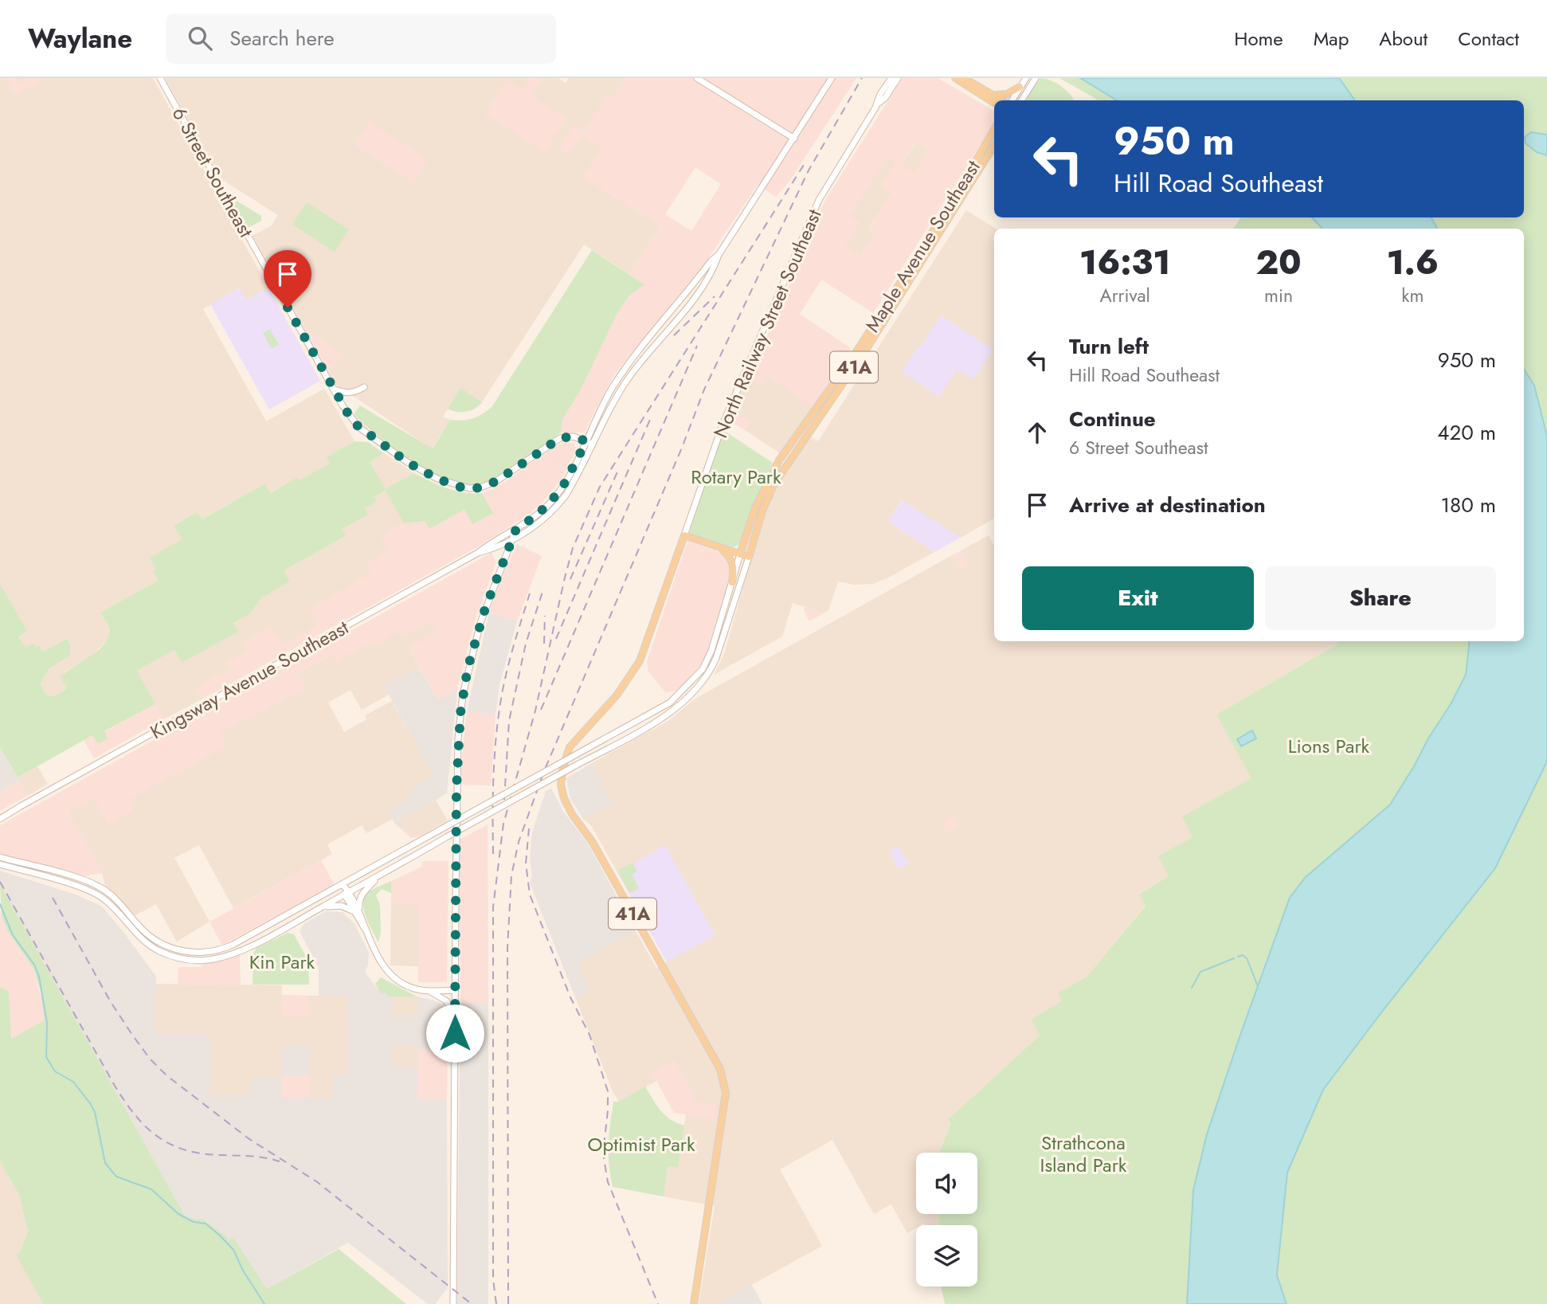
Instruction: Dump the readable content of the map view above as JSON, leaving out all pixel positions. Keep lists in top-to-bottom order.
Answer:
{
  "streets": {
    "main road": [
      "6 Street Southeast",
      "Maple Avenue Southeast",
      "North Railway Street Southeast",
      "41A",
      "Kingsway Avenue Southeast"
    ]
  },
  "crossings": [
    ["6 Street Southeast", "Kingsway Avenue Southeast"]
  ],
  "parks": [
    "Rotary Park",
    "Lions Park",
    "Kin Park",
    "Strathcona Island Park",
    "Optimist Park"
  ],
  "page": {
    "header": "Waylane",
    "search": "Search here",
    "nav": [
      "Home",
      "Map",
      "About",
      "Contact"
    ],
    "turn": ["950 m", "Hill Road Southeast"],
    "eta": [
      "16:31",
      "Arrival",
      "20",
      "min",
      "1.6",
      "km"
    ],
    "list": [
      {
        "name": "Turn left",
        "note": "Hill Road Southeast",
        "value": "950 m"
      },
      {
        "name": "Continue",
        "note": "6 Street Southeast",
        "value": "420 m"
      },
      {
        "name": "Arrive at destination",
        "value": "180 m"
      }
    ],
    "buttons": ["Exit", "Share"]
  }
}
